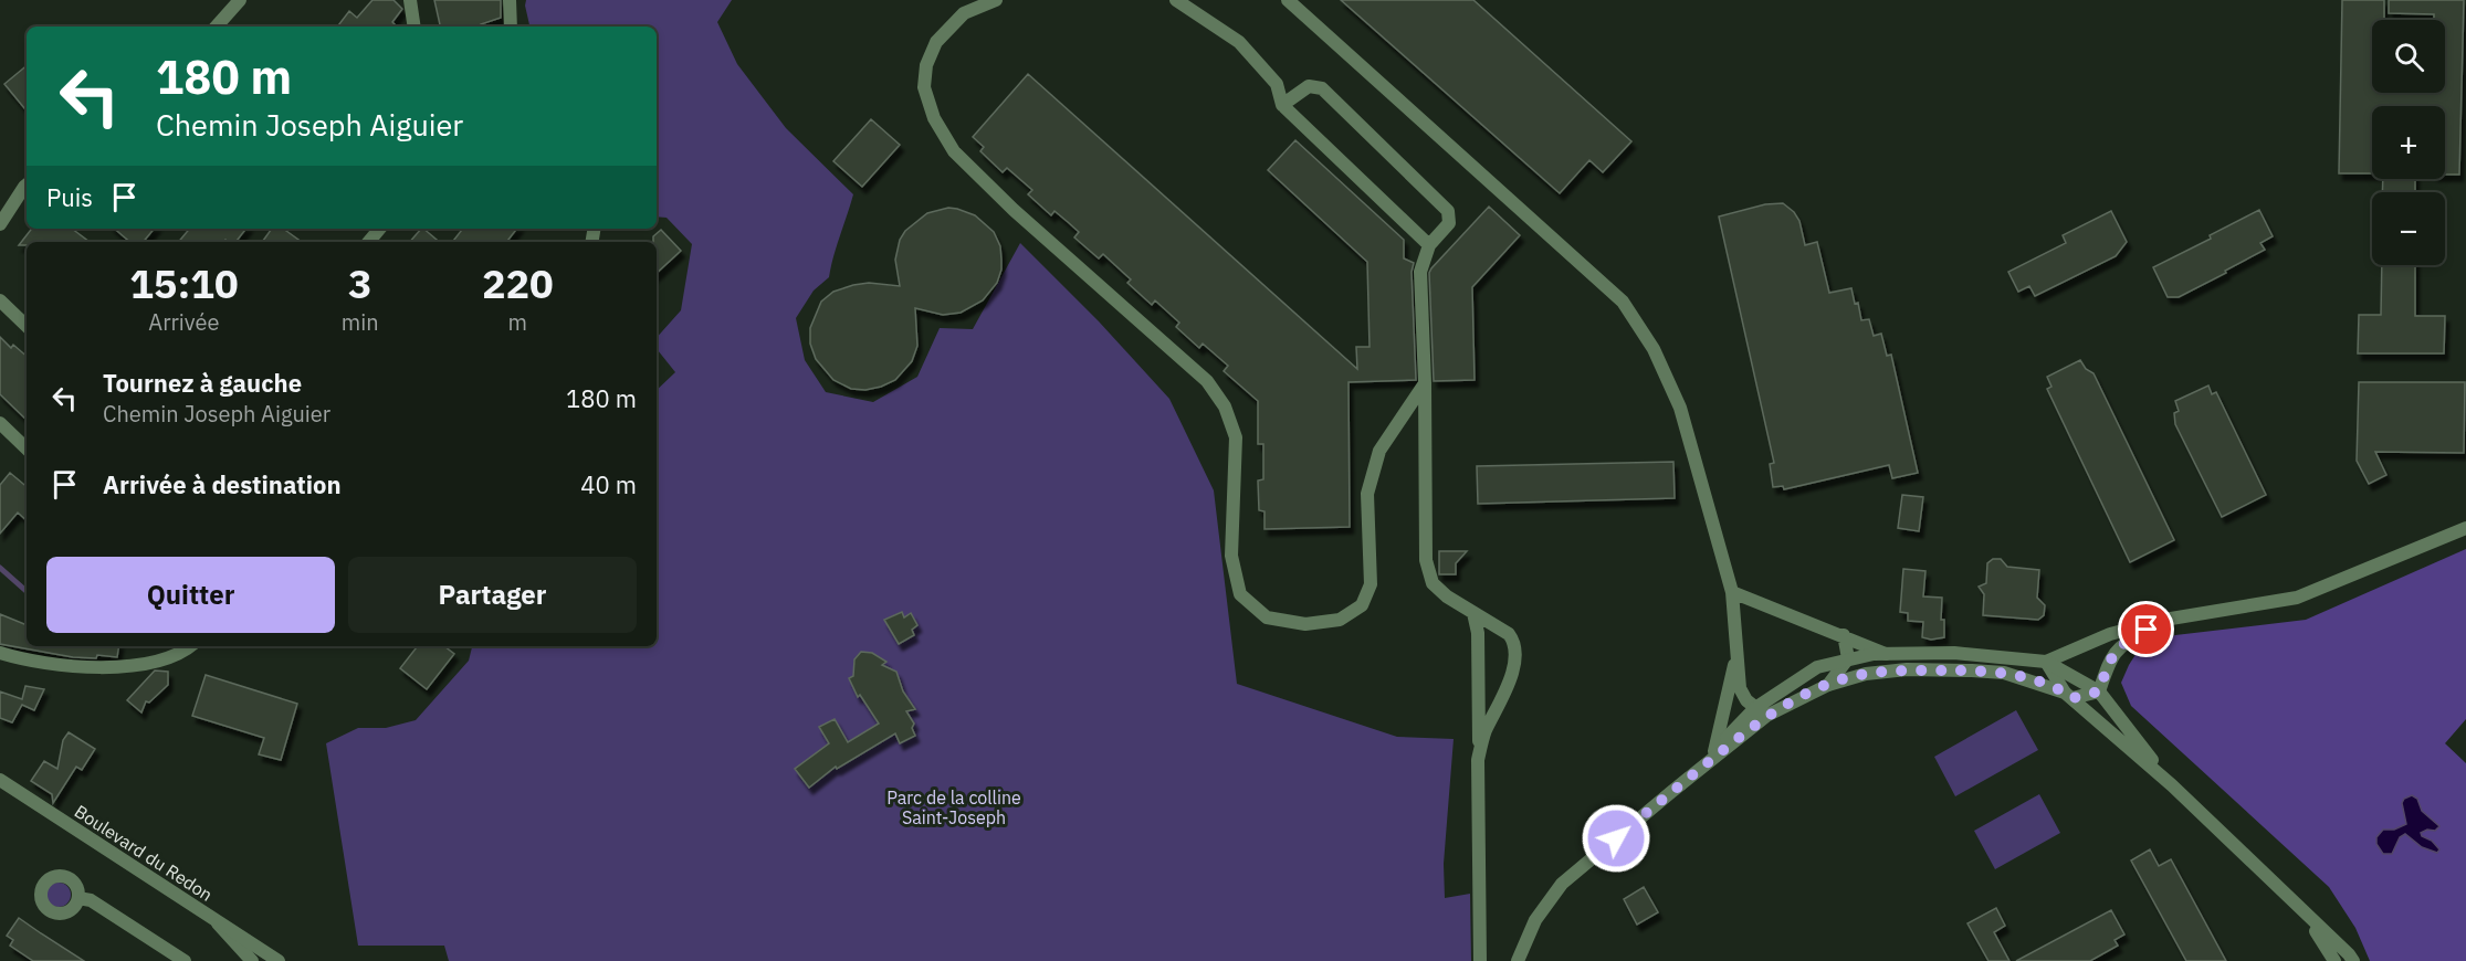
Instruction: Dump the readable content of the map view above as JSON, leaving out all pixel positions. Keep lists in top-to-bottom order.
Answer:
{
  "streets": {
    "street": ["Boulevard du Redon"]
  },
  "parks": ["Parc de la colline Saint-Joseph"],
  "page": {
    "map_buttons": ["+", "−"],
    "turn": ["180 m", "Chemin Joseph Aiguier"],
    "then": "Puis",
    "eta": [
      "15:10",
      "Arrivée",
      "3",
      "min",
      "220",
      "m"
    ],
    "list": [
      {
        "name": "Tournez à gauche",
        "note": "Chemin Joseph Aiguier",
        "value": "180 m"
      },
      {
        "name": "Arrivée à destination",
        "value": "40 m"
      }
    ],
    "buttons": ["Quitter", "Partager"]
  }
}
